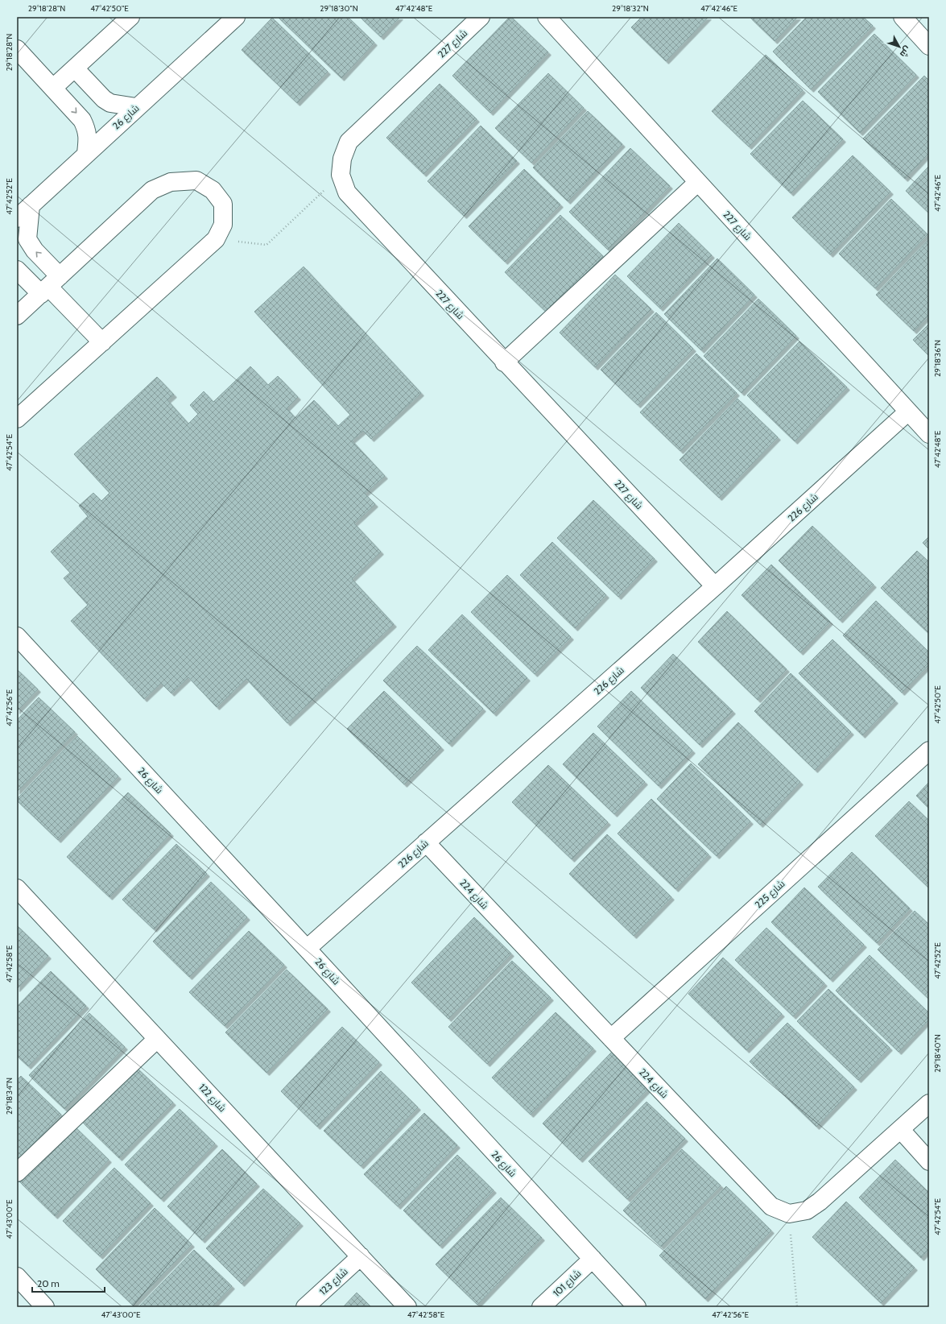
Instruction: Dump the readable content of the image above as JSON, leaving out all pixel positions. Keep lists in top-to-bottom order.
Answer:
{
  "streets": {
    "street": [
      "شارع 227",
      "شارع 26",
      "شارع 226",
      "شارع 224",
      "شارع 225",
      "شارع 122",
      "شارع 123",
      "شارع 101"
    ]
  },
  "crossings": [
    ["شارع 227", "شارع 226"],
    ["شارع 26", "شارع 226"],
    ["شارع 26", "شارع 101"],
    ["شارع 226", "شارع 224"],
    ["شارع 224", "شارع 225"],
    ["شارع 122", "شارع 123"]
  ],
  "scale_bar": "20 m",
  "north": "bottom right",
  "coordinates": [
    "29°18'28\"N",
    "47°42'50\"E",
    "29°18'30\"N",
    "47°42'48\"E",
    "29°18'32\"N",
    "47°42'46\"E",
    "47°42'52\"E",
    "29°18'36\"N",
    "47°42'54\"E",
    "47°42'56\"E",
    "47°42'58\"E",
    "29°18'40\"N",
    "29°18'34\"N",
    "47°43'00\"E"
  ]
}
